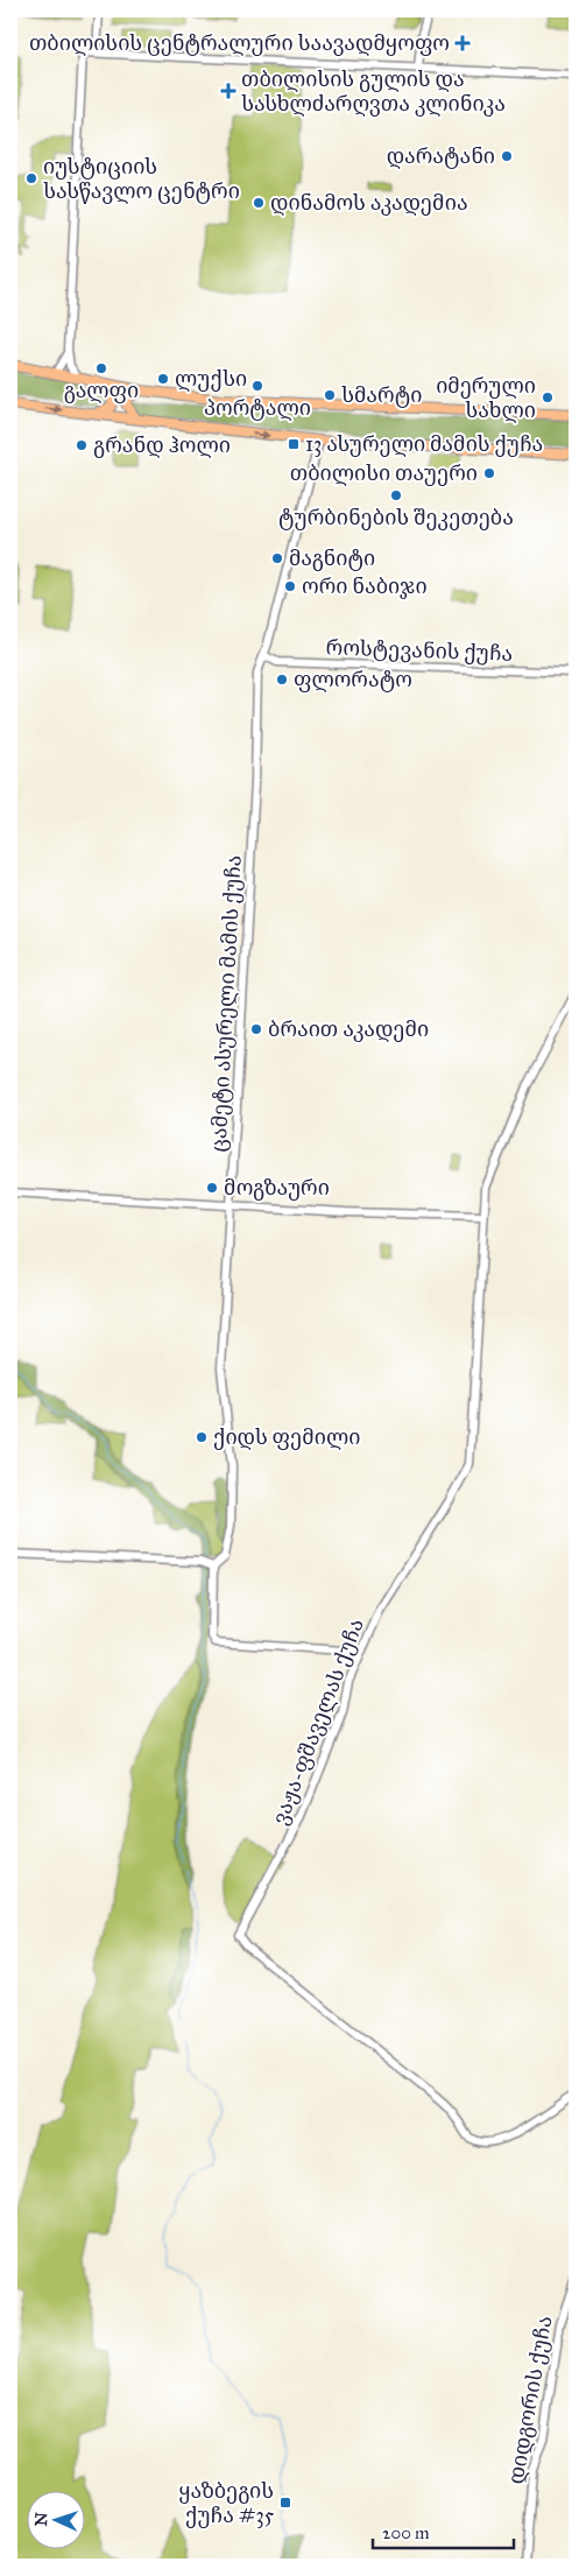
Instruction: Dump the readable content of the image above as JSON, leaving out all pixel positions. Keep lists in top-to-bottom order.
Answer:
{
  "streets": {
    "street": [
      "როსტევანის ქუჩა",
      "ცამეტი ასურელი მამის ქუჩა",
      "ვაჟა-ფშაველას ქუჩა",
      "დიდგორის ქუჩა"
    ]
  },
  "crossings": [
    ["როსტევანის ქუჩა", "ცამეტი ასურელი მამის ქუჩა"]
  ],
  "places": {
    "health": ["თბილისის ცენტრალური საავადმყოფო", "თბილისის გულის და სასხლძარღვთა კლინიკა"],
    "other": [
      "დარატანი",
      "იუსტიციის სასწავლო ცენტრი",
      "დინამოს აკადემია",
      "გალფი",
      "ლუქსი",
      "პორტალი",
      "სმარტი",
      "იმერული სახლი",
      "გრანდ ჰოლი",
      "თბილისი თაუერი",
      "ტურბინების შეკეთება",
      "მაგნიტი",
      "ორი ნაბიჯი",
      "ფლორატო",
      "ბრაით აკადემი",
      "მოგზაური",
      "ქიდს ფემილი"
    ],
    "transit": ["13 ასურელი მამის ქუჩა", "ყაზბეგის ქუჩა #35"]
  },
  "scale_bar": "200 m",
  "north": "left"
}
